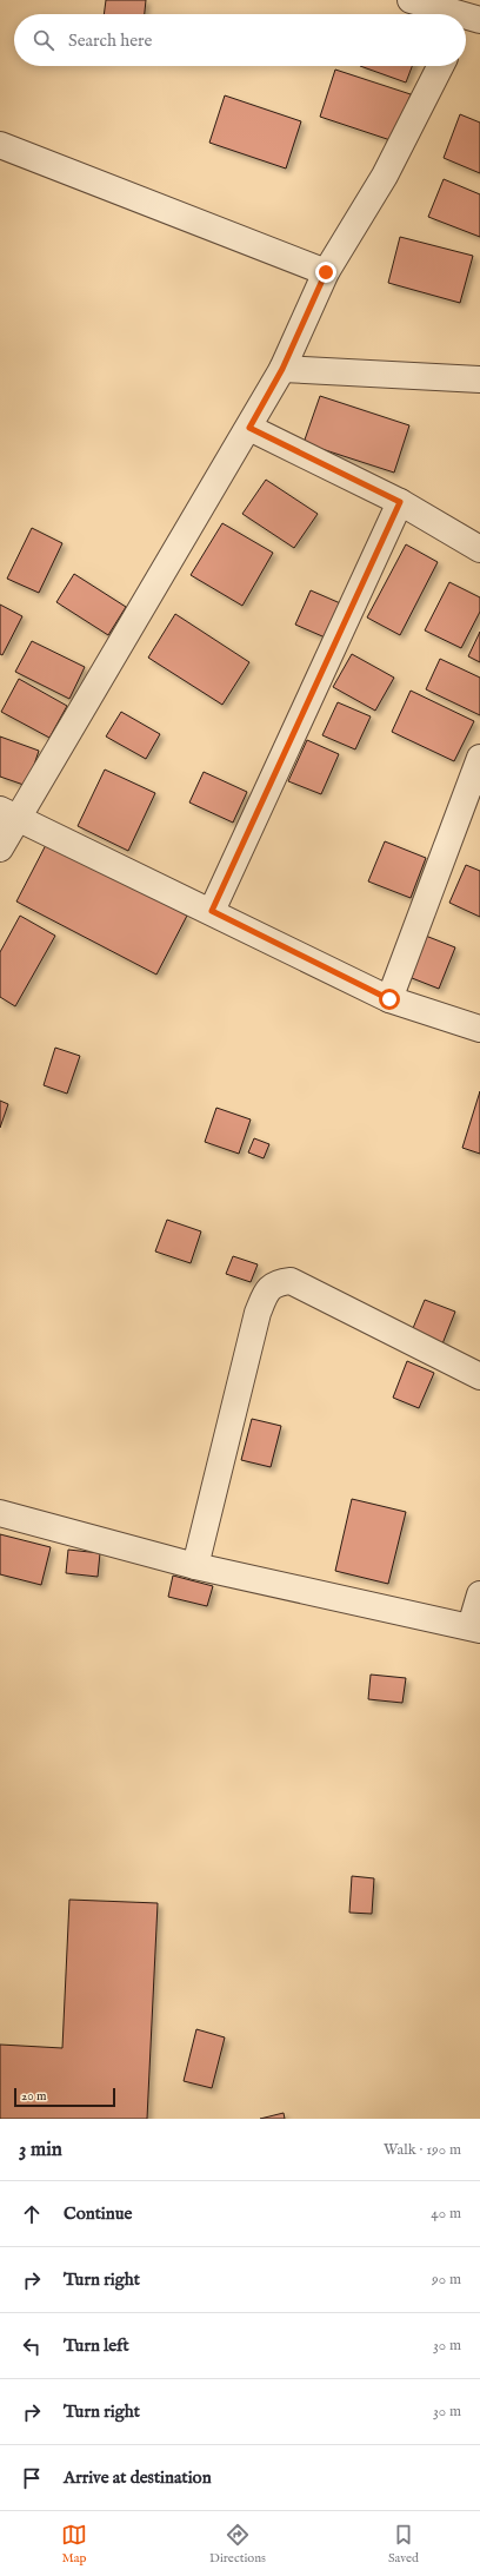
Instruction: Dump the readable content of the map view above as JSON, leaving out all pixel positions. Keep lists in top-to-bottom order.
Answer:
{
  "scale_bar": "20 m",
  "page": {
    "search": "Search here",
    "scale": "20 m",
    "heading": ["3 min", "Walk · 190 m"],
    "list": [
      ["Continue", "40 m"],
      ["Turn right", "90 m"],
      ["Turn left", "30 m"],
      ["Turn right", "30 m"],
      "Arrive at destination"
    ],
    "nav": ["Map", "Directions", "Saved"]
  }
}
